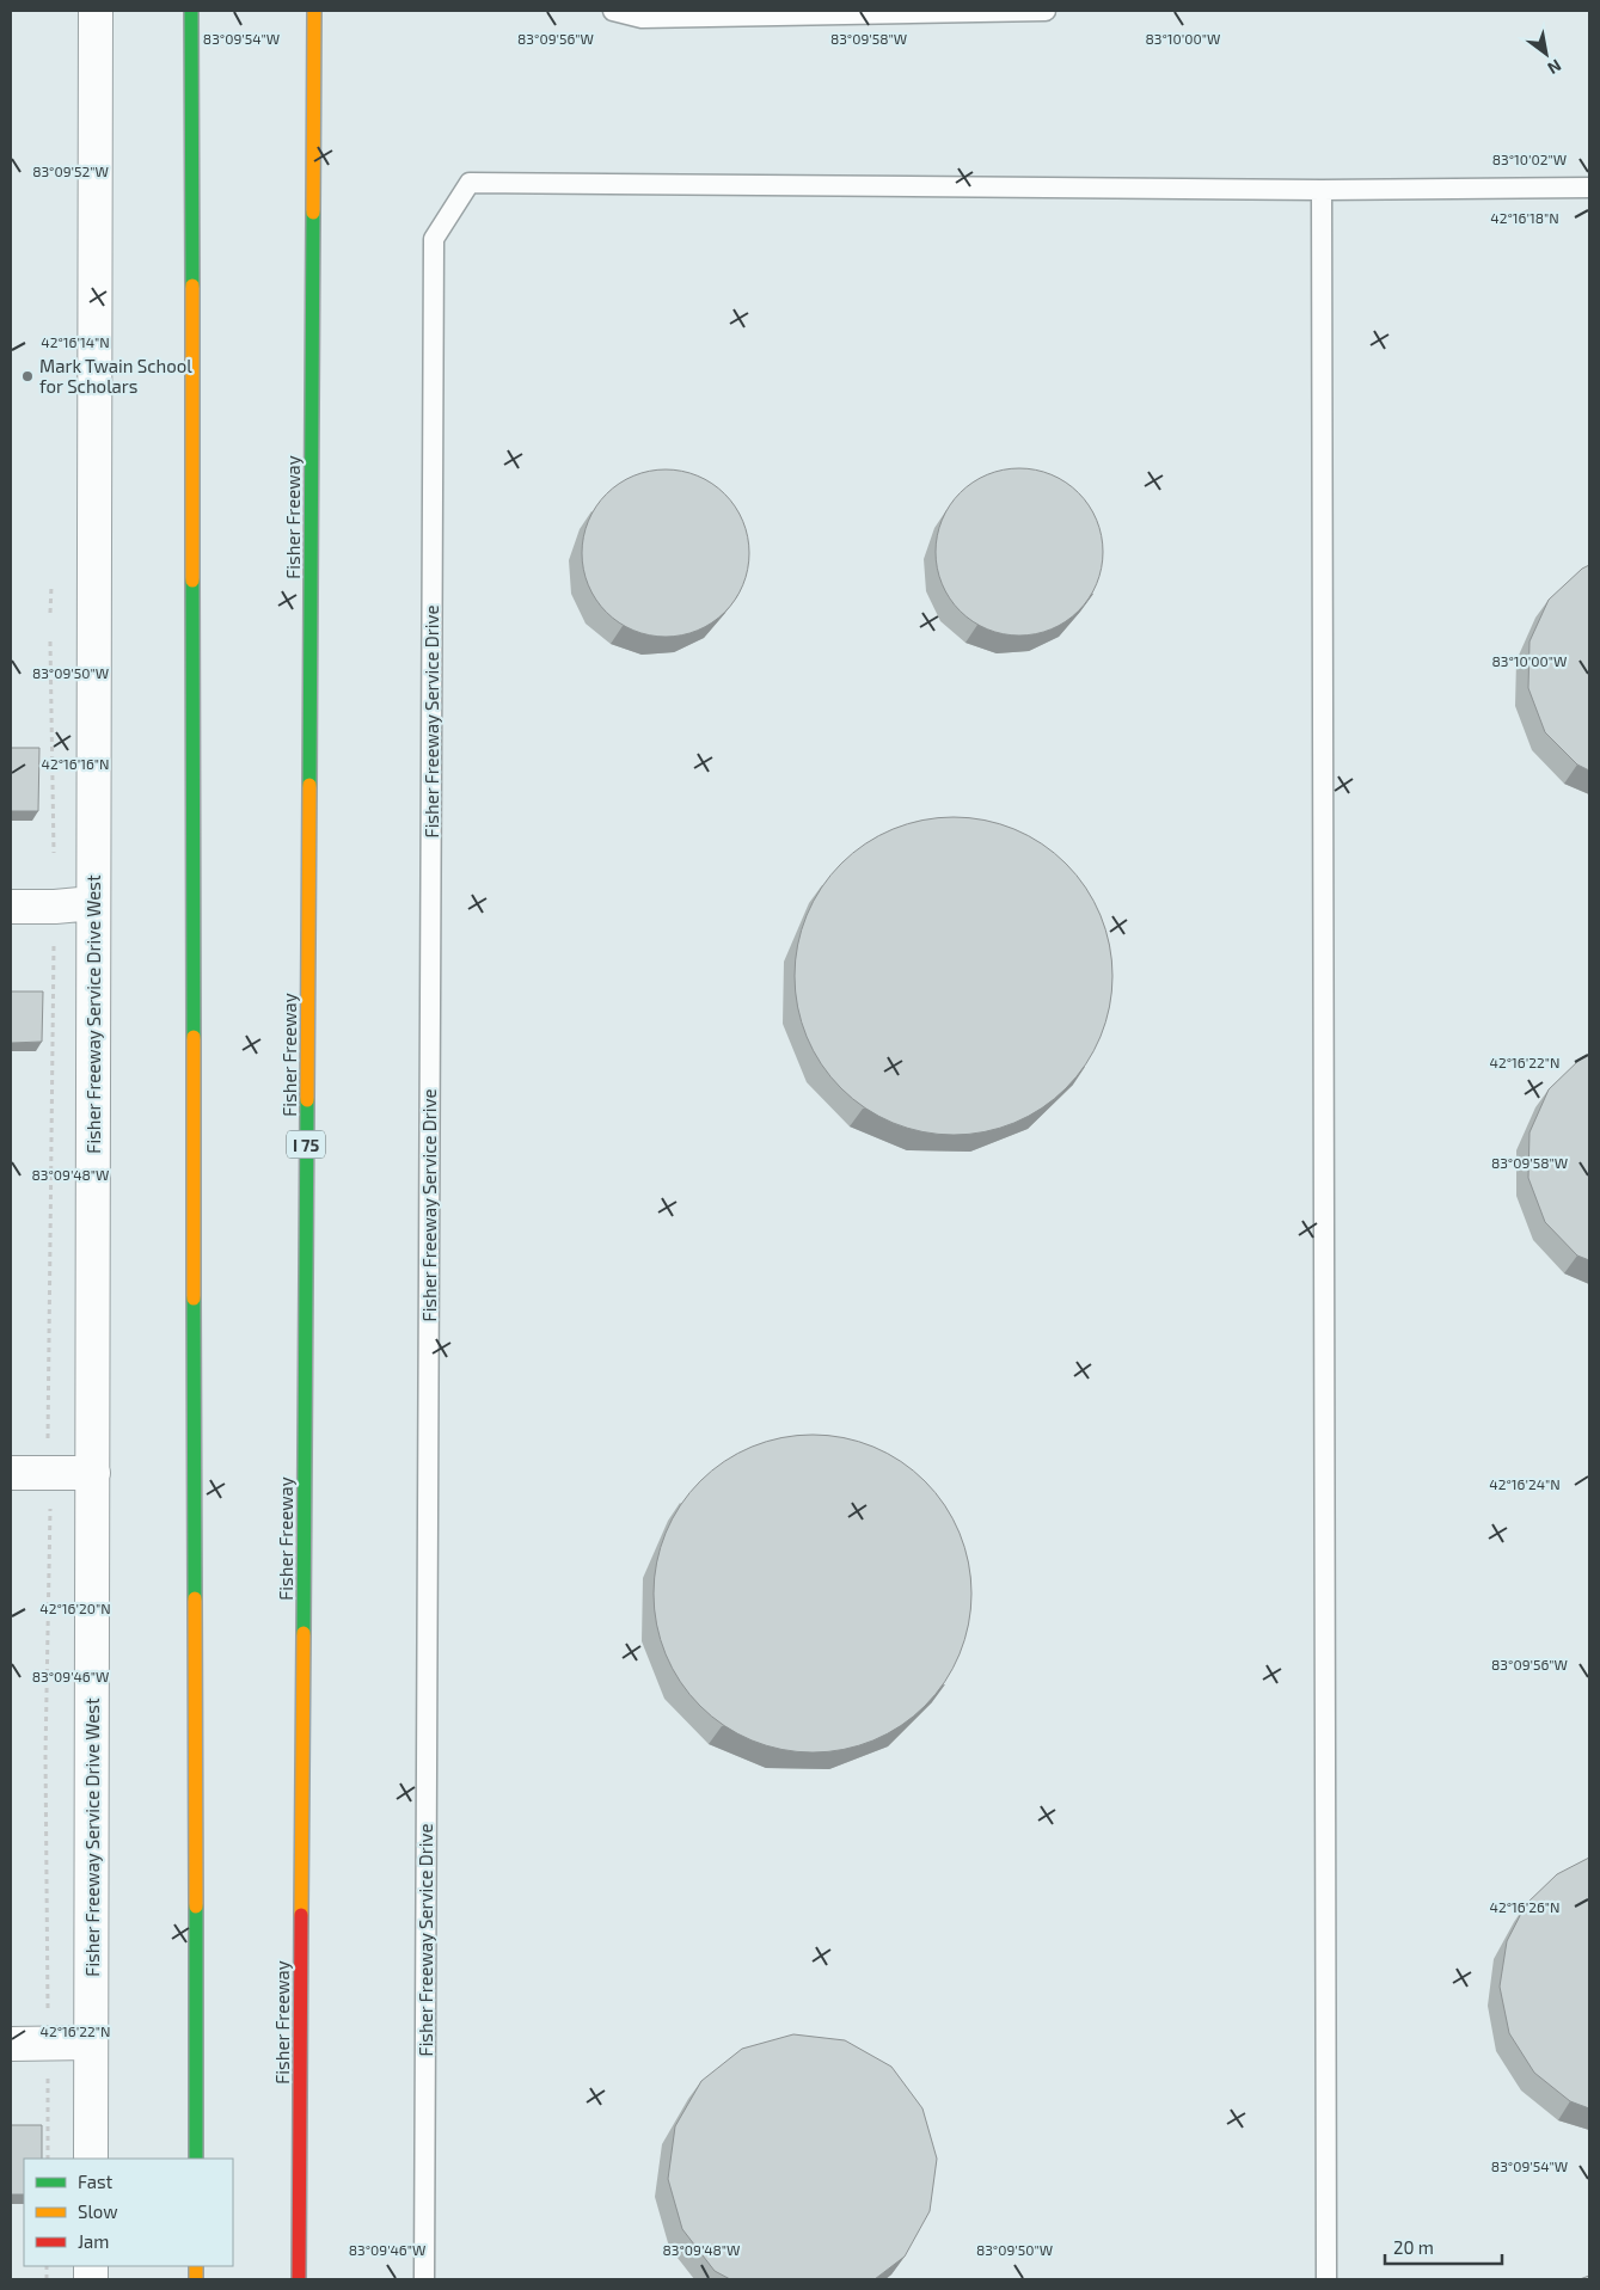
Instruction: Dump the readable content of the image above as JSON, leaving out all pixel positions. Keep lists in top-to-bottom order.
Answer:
{
  "streets": {
    "highway": ["Fisher Freeway", "I 75"],
    "street": ["Fisher Freeway Service Drive West"],
    "lane": ["Fisher Freeway Service Drive"]
  },
  "places": ["Mark Twain School for Scholars"],
  "legend": ["Fast", "Slow", "Jam"],
  "scale_bar": "20 m",
  "north": "bottom right",
  "coordinates": [
    "83°09'54\"W",
    "83°09'56\"W",
    "83°09'58\"W",
    "83°10'00\"W",
    "83°10'02\"W",
    "83°09'52\"W",
    "42°16'18\"N",
    "42°16'14\"N",
    "83°09'50\"W",
    "42°16'16\"N",
    "42°16'22\"N",
    "83°09'48\"W",
    "42°16'24\"N",
    "42°16'20\"N",
    "83°09'46\"W",
    "42°16'26\"N"
  ]
}
